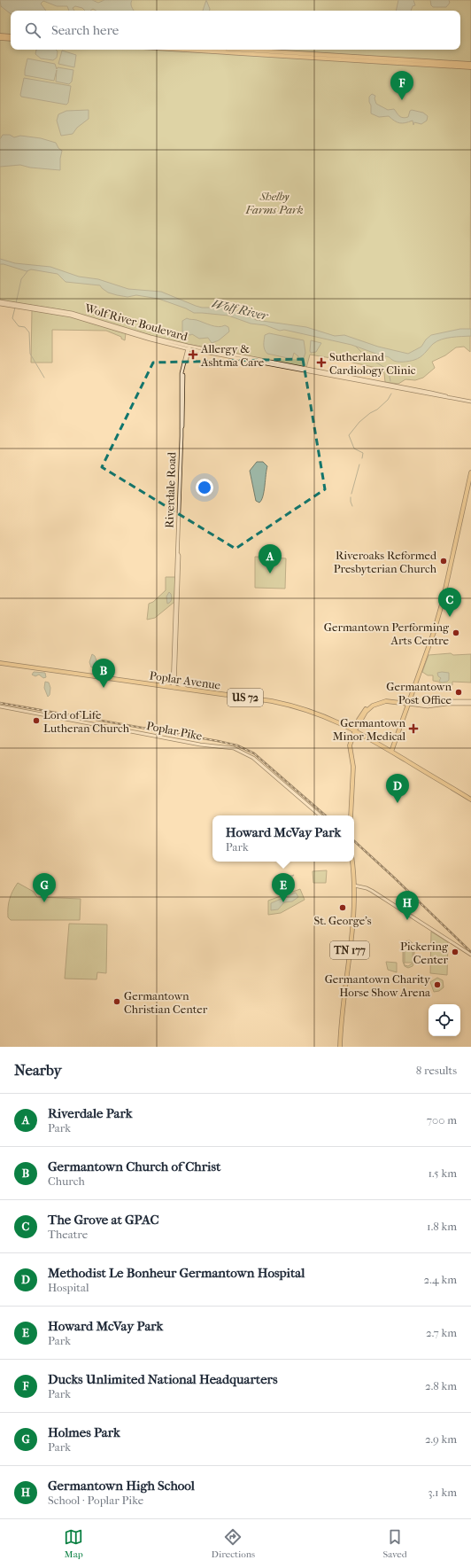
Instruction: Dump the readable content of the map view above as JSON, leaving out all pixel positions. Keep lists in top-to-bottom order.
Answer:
{
  "streets": {
    "main road": [
      "Wolf River Boulevard",
      "Riverdale Road",
      "Poplar Avenue",
      "US 72",
      "Poplar Pike",
      "TN 177"
    ]
  },
  "crossings": [
    ["Wolf River Boulevard", "Riverdale Road"],
    ["Riverdale Road", "Poplar Avenue"]
  ],
  "water": ["Wolf River"],
  "parks": ["Shelby Farms Park"],
  "places": {
    "health": ["Allergy & Ashtma Care", "Sutherland Cardiology Clinic", "Germantown Minor Medical"],
    "other": [
      "Riveroaks Reformed Presbyterian Church",
      "Germantown Performing Arts Centre",
      "Germantown Post Office",
      "Lord of Life Lutheran Church",
      "St. George's",
      "Pickering Center",
      "Germantown Charity Horse Show Arena",
      "Germantown Christian Center"
    ]
  },
  "page": {
    "search": "Search here",
    "pins": [
      "F",
      "A",
      "C",
      "B",
      "D",
      "E",
      "G",
      "H"
    ],
    "popup": ["Howard McVay Park", "Park"],
    "heading": ["Nearby", "8 results"],
    "list": [
      {
        "mark": "A",
        "name": "Riverdale Park",
        "note": "Park",
        "value": "700 m"
      },
      {
        "mark": "B",
        "name": "Germantown Church of Christ",
        "note": "Church",
        "value": "1.5 km"
      },
      {
        "mark": "C",
        "name": "The Grove at GPAC",
        "note": "Theatre",
        "value": "1.8 km"
      },
      {
        "mark": "D",
        "name": "Methodist Le Bonheur Germantown Hospital",
        "note": "Hospital",
        "value": "2.4 km"
      },
      {
        "mark": "E",
        "name": "Howard McVay Park",
        "note": "Park",
        "value": "2.7 km"
      },
      {
        "mark": "F",
        "name": "Ducks Unlimited National Headquarters",
        "note": "Park",
        "value": "2.8 km"
      },
      {
        "mark": "G",
        "name": "Holmes Park",
        "note": "Park",
        "value": "2.9 km"
      },
      {
        "mark": "H",
        "name": "Germantown High School",
        "note": "School · Poplar Pike",
        "value": "3.1 km"
      }
    ],
    "nav": ["Map", "Directions", "Saved"]
  }
}
